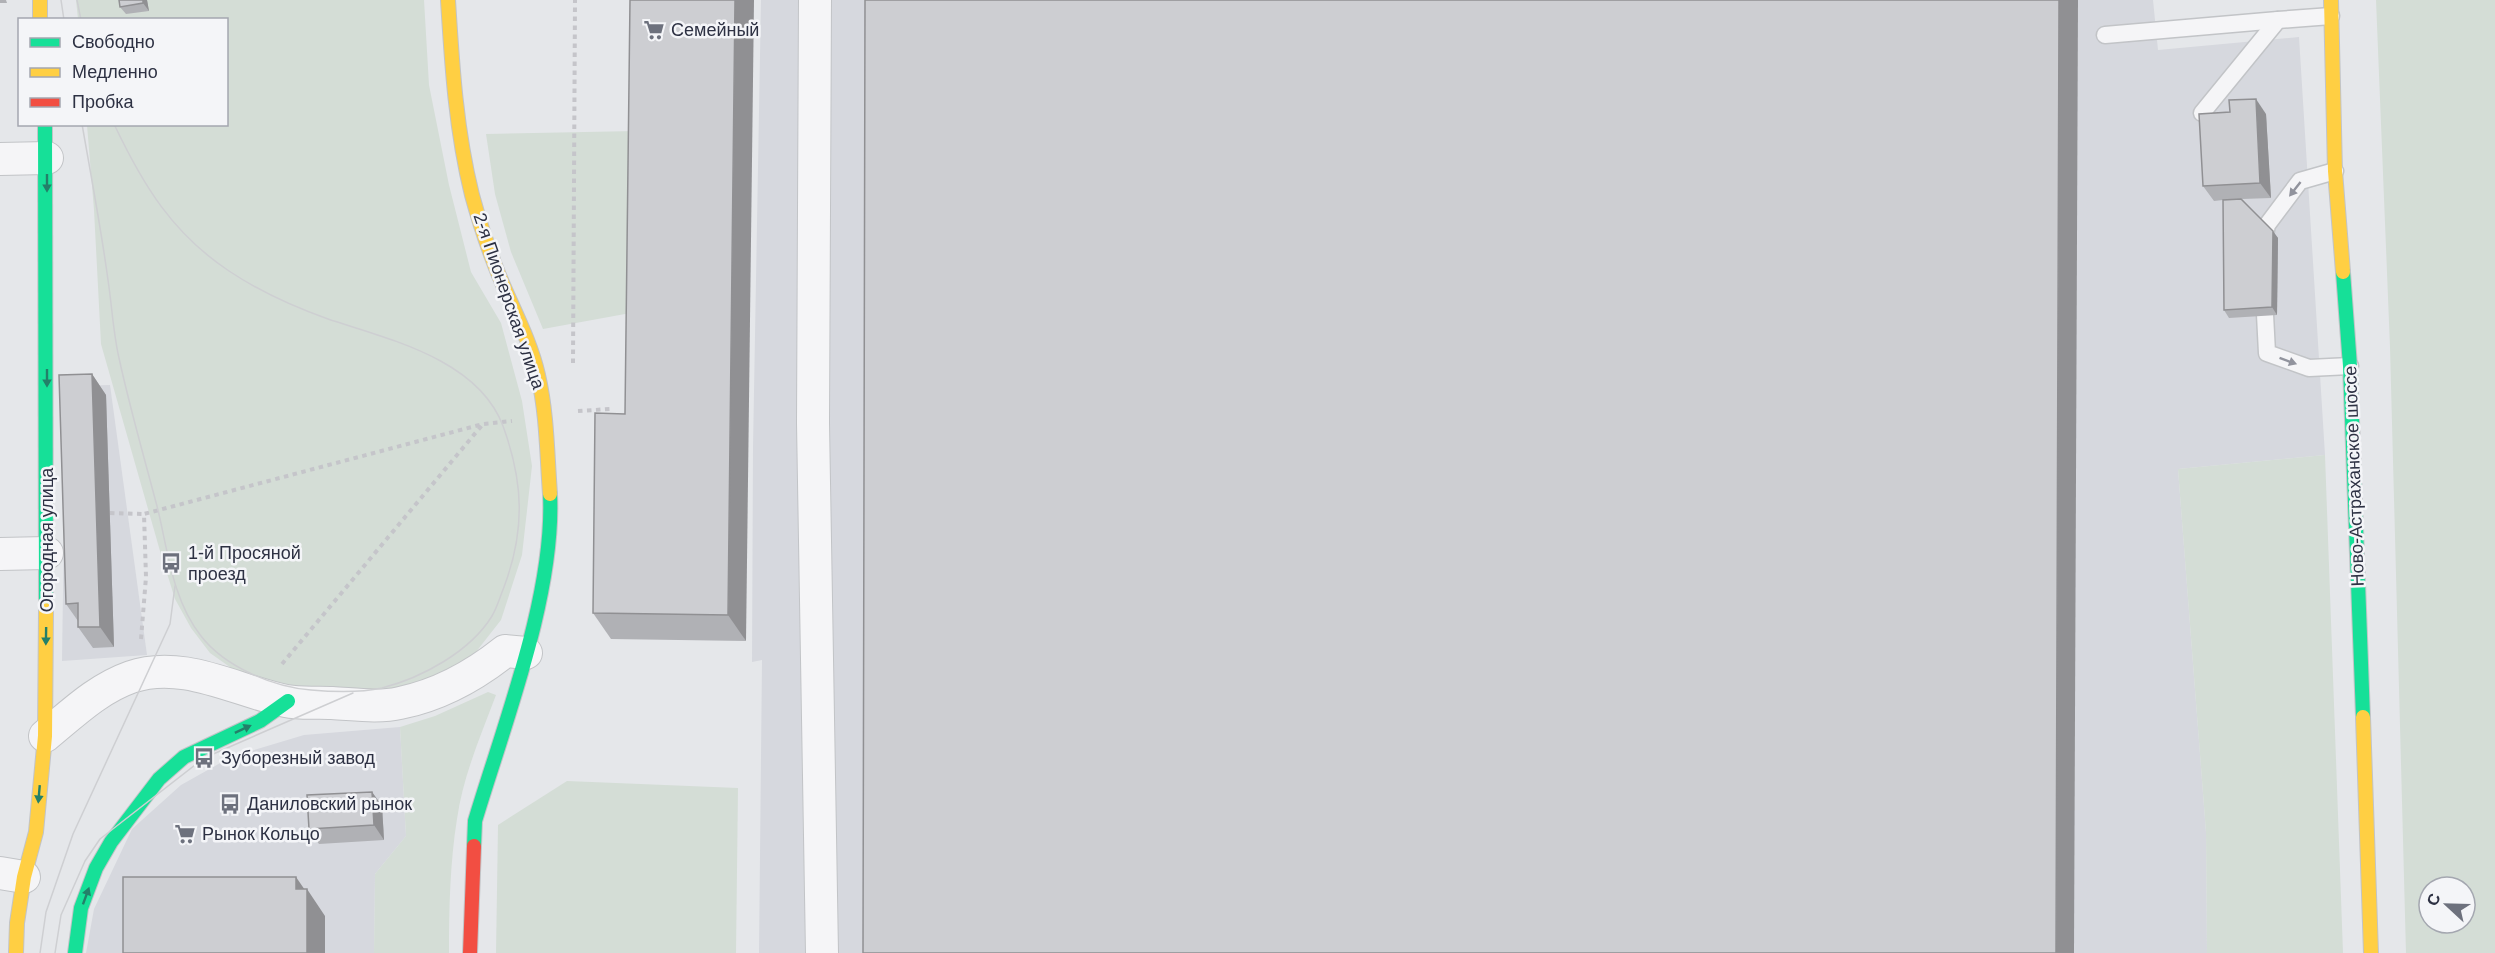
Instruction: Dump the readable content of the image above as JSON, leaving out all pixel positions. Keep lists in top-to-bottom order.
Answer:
{
  "streets": {
    "street": ["2-я Пионерская улица", "Ново-Астраханское шоссе", "Огородная улица"]
  },
  "one_way": ["Огородная улица"],
  "places": {
    "supermarket": ["Семейный", "Рынок Кольцо"],
    "bus stop": ["1-й Просяной проезд", "Зуборезный завод", "Даниловский рынок"]
  },
  "legend": ["Свободно", "Медленно", "Пробка"],
  "north": "left"
}
